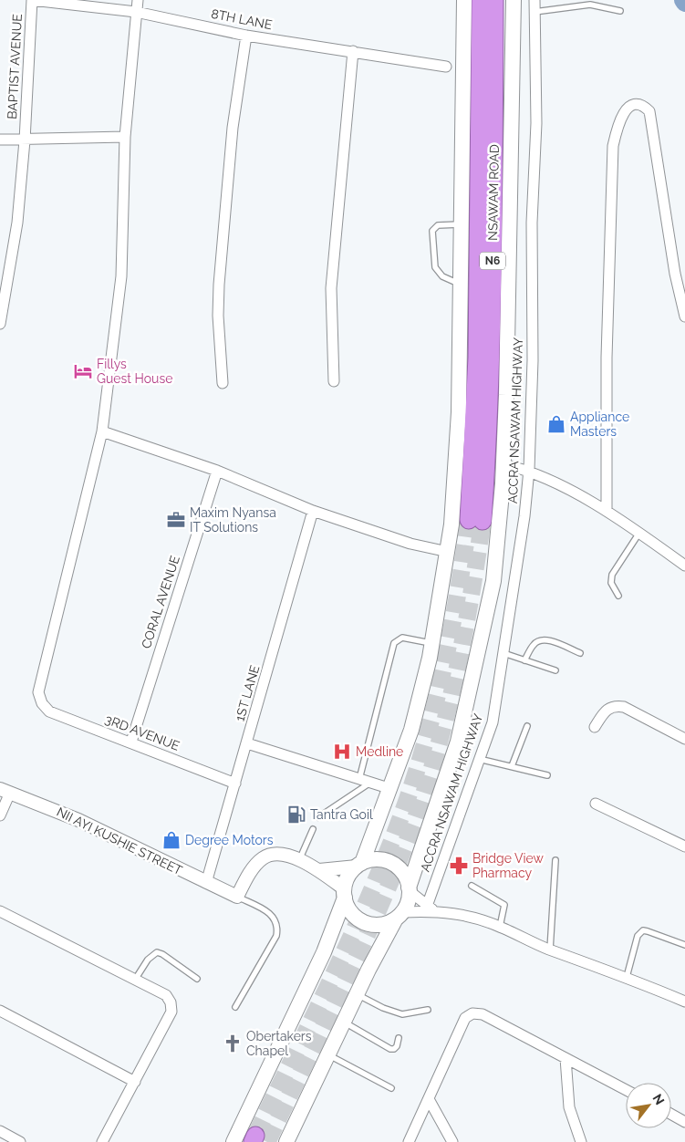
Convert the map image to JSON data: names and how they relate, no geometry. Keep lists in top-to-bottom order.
{
  "streets": {
    "highway": ["NSAWAM ROAD", "N6"],
    "street": [
      "8TH LANE",
      "BAPTIST AVENUE",
      "ACCRA NSAWAM HIGHWAY",
      "CORAL AVENUE",
      "1ST LANE",
      "3RD AVENUE",
      "NII AYI KUSHIE STREET"
    ]
  },
  "crossings": [
    ["8TH LANE", "BAPTIST AVENUE"],
    ["CORAL AVENUE", "3RD AVENUE"],
    ["1ST LANE", "3RD AVENUE"],
    ["1ST LANE", "NII AYI KUSHIE STREET"]
  ],
  "places": {
    "hotel": ["Fillys Guest House"],
    "shop": ["Appliance Masters", "Degree Motors"],
    "office": ["Maxim Nyansa IT Solutions"],
    "hospital": ["Medline"],
    "fuel station": ["Tantra Goil"],
    "pharmacy": ["Bridge View Pharmacy"],
    "church": ["Obertakers Chapel"]
  },
  "north": "top right"
}
